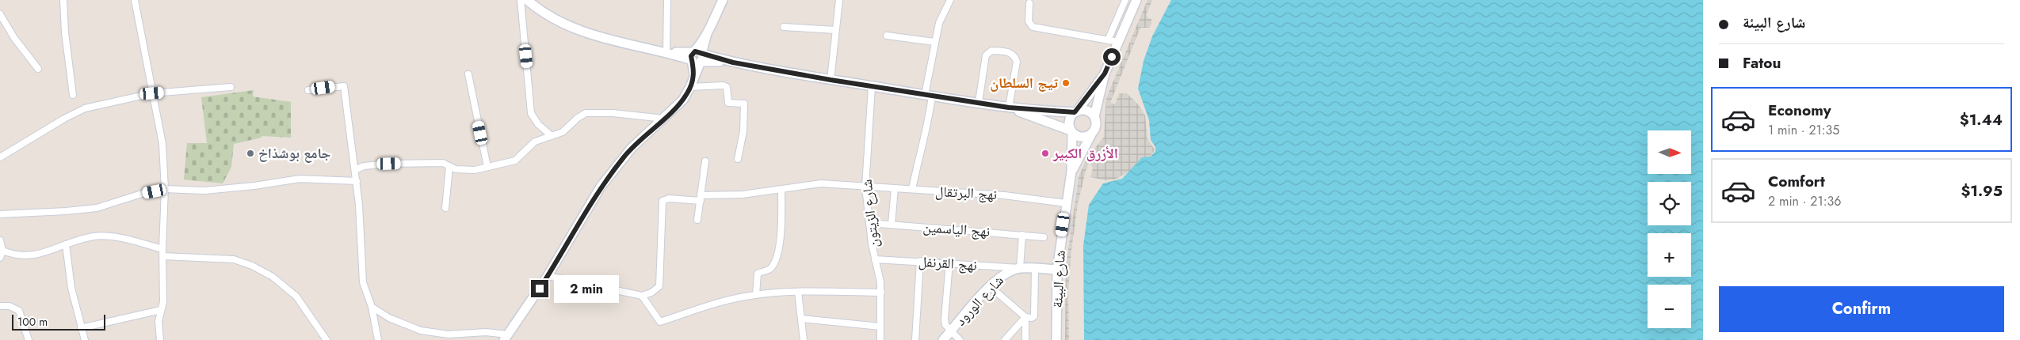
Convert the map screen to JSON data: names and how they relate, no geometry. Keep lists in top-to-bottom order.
{
  "streets": {
    "main road": ["شارع البيئة", "شارع الورود"],
    "street": [
      "نهج البرتقال",
      "شارع الزيتون",
      "نهج الياسمين",
      "نهج القرنفل"
    ]
  },
  "crossings": [
    ["نهج البرتقال", "شارع الزيتون"],
    ["نهج البرتقال", "شارع البيئة"],
    ["شارع الزيتون", "نهج الياسمين"],
    ["شارع الزيتون", "نهج القرنفل"],
    ["نهج القرنفل", "شارع الورود"]
  ],
  "places": ["تيج السلطان", "جامع بوشذاخ", "الأزرق الكبير"],
  "scale_bar": "100 m",
  "north": "right",
  "page": {
    "banner": ["شارع البيئة", "Fatou"],
    "list": [
      {
        "name": "Economy",
        "note": "1 min · 21:35",
        "value": "$1.44"
      },
      {
        "name": "Comfort",
        "note": "2 min · 21:36",
        "value": "$1.95"
      }
    ],
    "map_buttons": ["+", "−"],
    "bubble": "2 min",
    "buttons": "Confirm",
    "scale": "100 m"
  }
}
